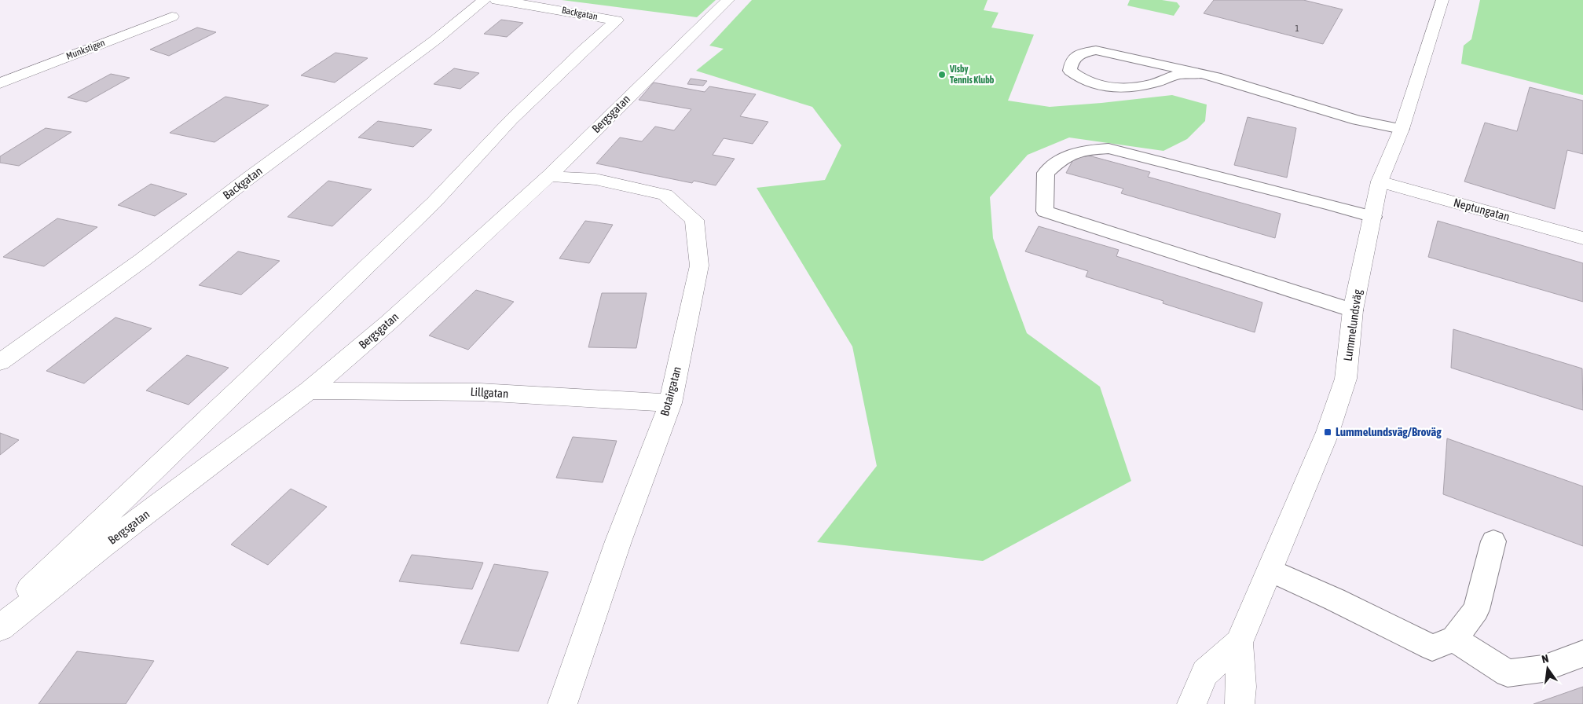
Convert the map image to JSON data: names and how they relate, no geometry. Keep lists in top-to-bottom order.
{
  "streets": {
    "street": [
      "Backgatan",
      "Munkstigen",
      "Bergsgatan",
      "Neptungatan",
      "Lummelundsväg",
      "Botairgatan",
      "Lillgatan"
    ]
  },
  "crossings": [
    ["Backgatan", "Bergsgatan"],
    ["Bergsgatan", "Botairgatan"],
    ["Bergsgatan", "Lillgatan"],
    ["Neptungatan", "Lummelundsväg"],
    ["Botairgatan", "Lillgatan"]
  ],
  "places": {
    "other": ["Visby Tennis Klubb"],
    "transit": ["Lummelundsväg/Broväg"]
  },
  "house_numbers": ["1"],
  "north": "top"
}
